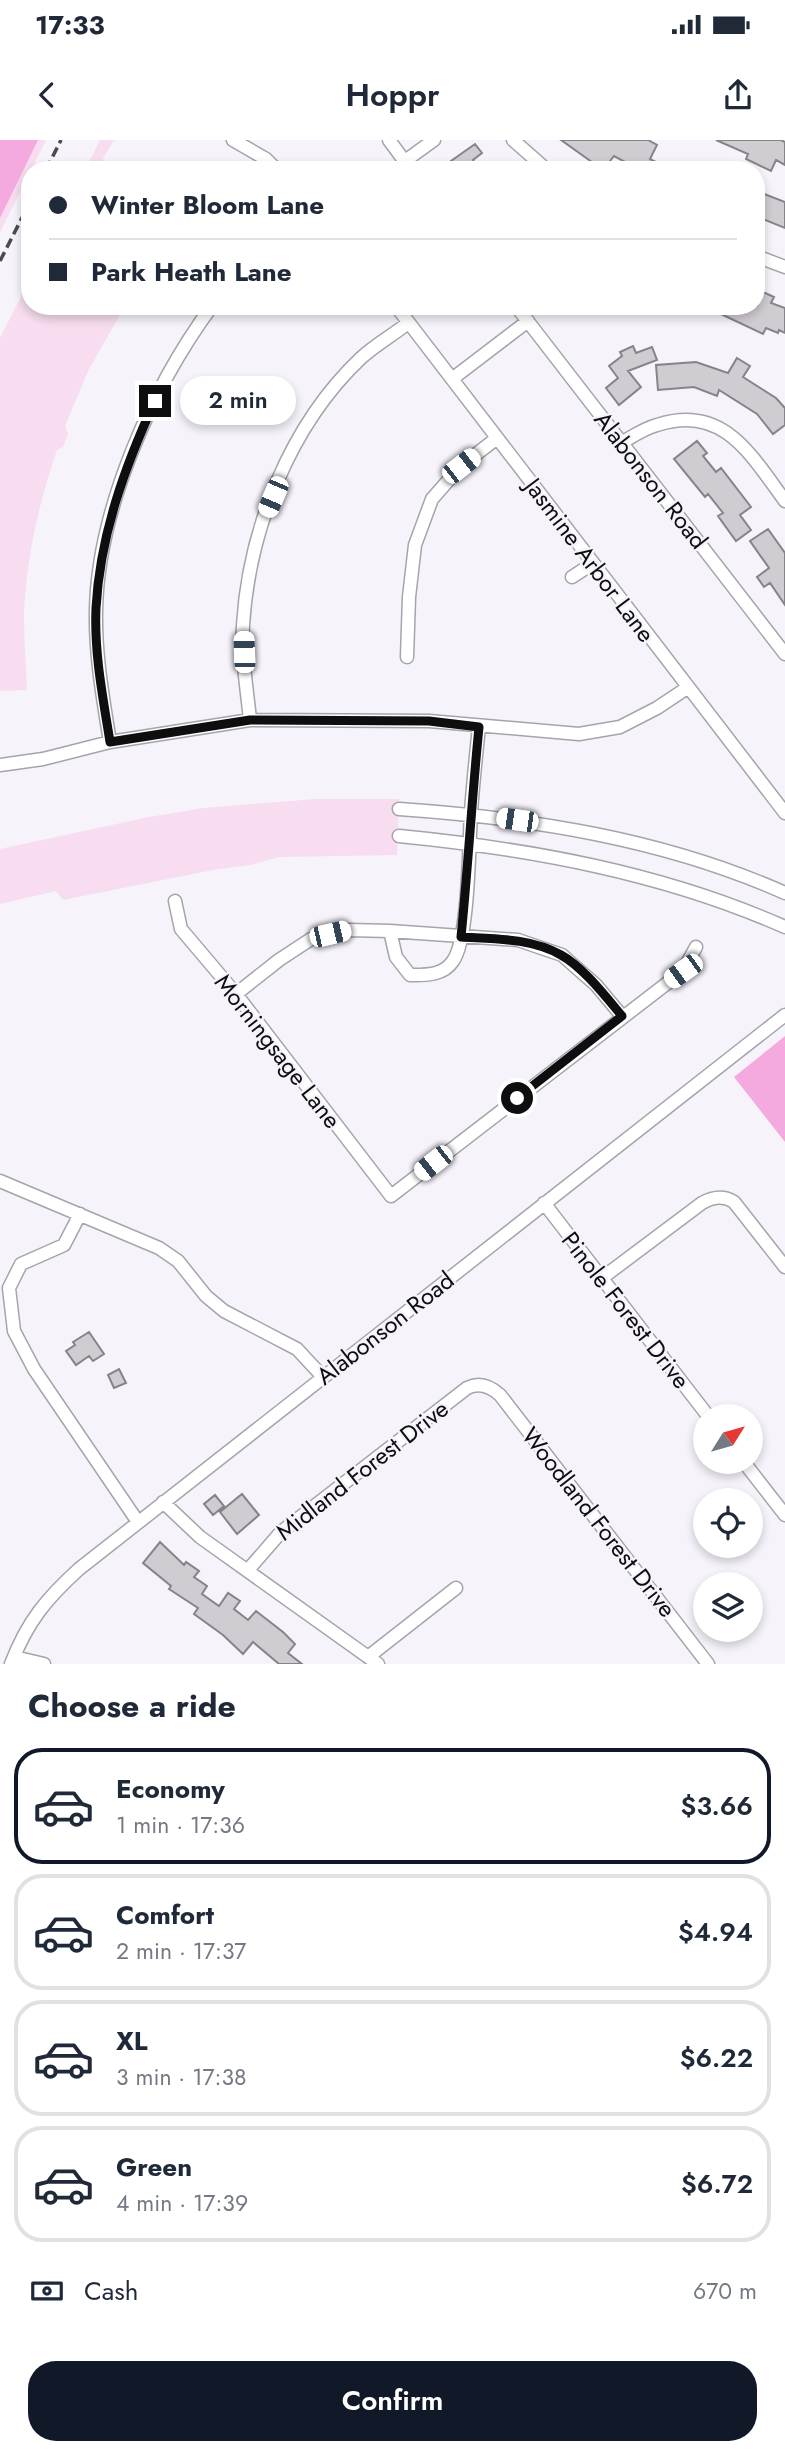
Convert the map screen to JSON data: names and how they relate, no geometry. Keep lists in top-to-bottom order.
{
  "streets": {
    "street": [
      "Alabonson Road",
      "Jasmine Arbor Lane",
      "Morningsage Lane",
      "Pinole Forest Drive",
      "Midland Forest Drive",
      "Woodland Forest Drive"
    ]
  },
  "crossings": [
    ["Alabonson Road", "Pinole Forest Drive"],
    ["Midland Forest Drive", "Woodland Forest Drive"]
  ],
  "north": "top right",
  "page": {
    "status": "17:33",
    "header": "Hoppr",
    "banner": ["Winter Bloom Lane", "Park Heath Lane"],
    "bubble": "2 min",
    "heading": "Choose a ride",
    "list": [
      {
        "name": "Economy",
        "note": "1 min · 17:36",
        "value": "$3.66"
      },
      {
        "name": "Comfort",
        "note": "2 min · 17:37",
        "value": "$4.94"
      },
      {
        "name": "XL",
        "note": "3 min · 17:38",
        "value": "$6.22"
      },
      {
        "name": "Green",
        "note": "4 min · 17:39",
        "value": "$6.72"
      }
    ],
    "pay": ["Cash", "670 m"],
    "buttons": "Confirm"
  }
}
